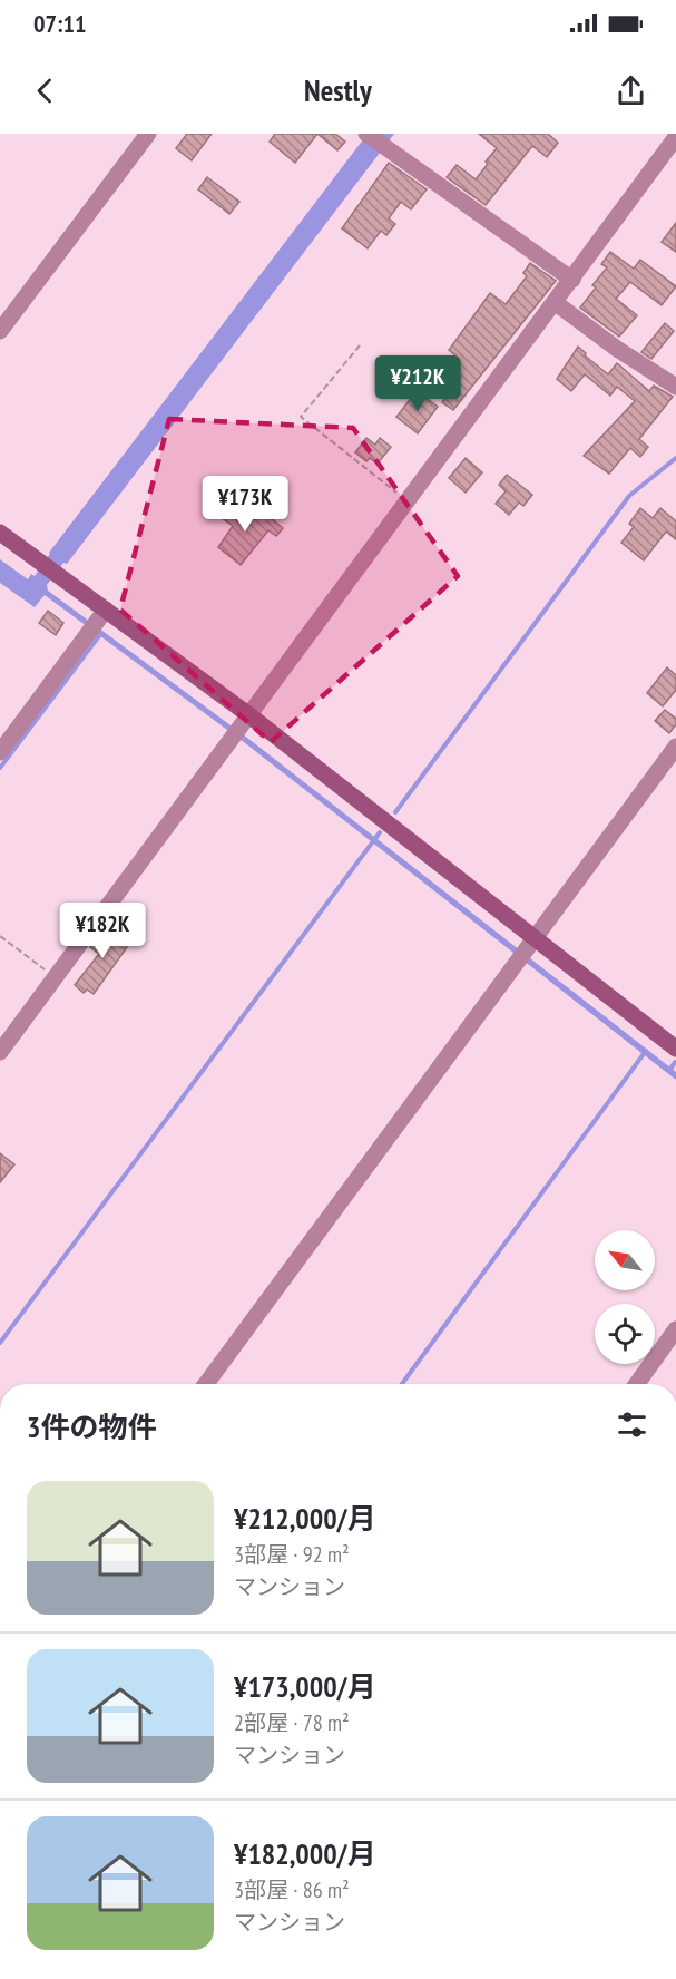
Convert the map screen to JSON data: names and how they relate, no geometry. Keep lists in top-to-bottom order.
{
  "north": "top left",
  "page": {
    "status": "07:11",
    "header": "Nestly",
    "price": ["¥212K", "¥173K", "¥182K"],
    "heading": "3件の物件",
    "list": [
      {
        "name": "¥212,000/月",
        "note": "3部屋 · 92 m² · マンション"
      },
      {
        "name": "¥173,000/月",
        "note": "2部屋 · 78 m² · マンション"
      },
      {
        "name": "¥182,000/月",
        "note": "3部屋 · 86 m² · マンション"
      }
    ]
  }
}
